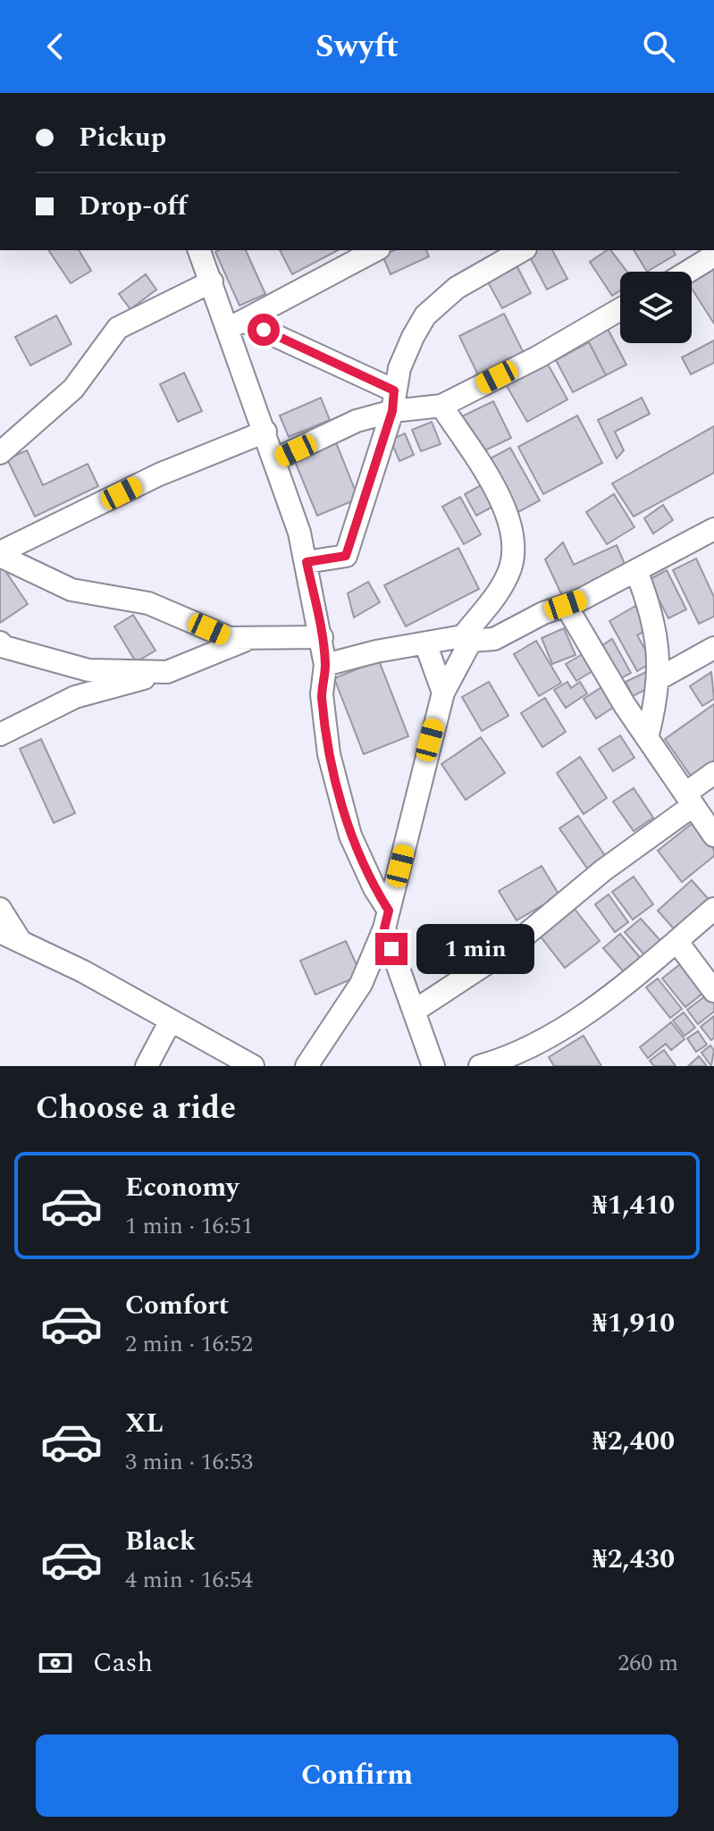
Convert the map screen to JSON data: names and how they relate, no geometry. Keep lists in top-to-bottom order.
{
  "page": {
    "header": "Swyft",
    "banner": ["Pickup", "Drop-off"],
    "bubble": "1 min",
    "heading": "Choose a ride",
    "list": [
      {
        "name": "Economy",
        "note": "1 min · 16:51",
        "value": "₦1,410"
      },
      {
        "name": "Comfort",
        "note": "2 min · 16:52",
        "value": "₦1,910"
      },
      {
        "name": "XL",
        "note": "3 min · 16:53",
        "value": "₦2,400"
      },
      {
        "name": "Black",
        "note": "4 min · 16:54",
        "value": "₦2,430"
      }
    ],
    "pay": ["Cash", "260 m"],
    "buttons": "Confirm"
  }
}
